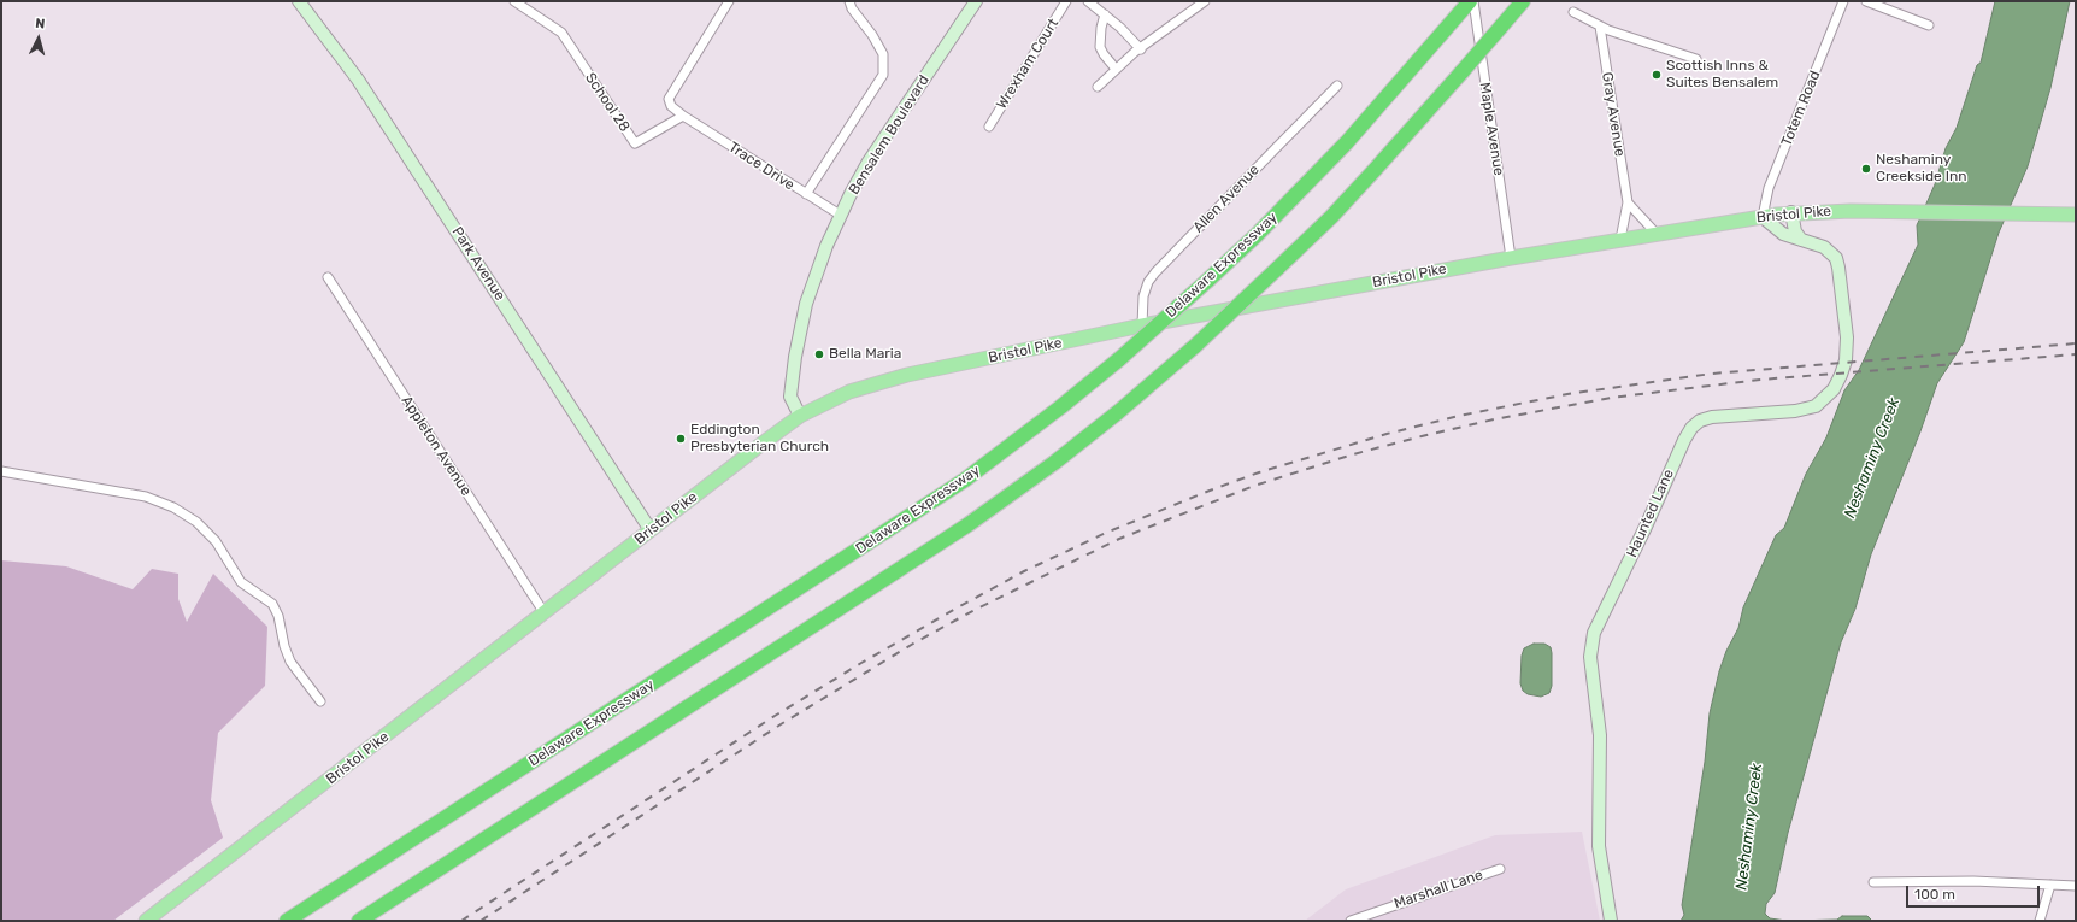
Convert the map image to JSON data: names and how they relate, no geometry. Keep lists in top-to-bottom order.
{
  "streets": {
    "highway": ["Delaware Expressway"],
    "main road": ["Bristol Pike"],
    "street": [
      "Wrexham Court",
      "School 28",
      "Totem Road",
      "Gray Avenue",
      "Maple Avenue",
      "Bensalem Boulevard",
      "Trace Drive",
      "Allen Avenue",
      "Park Avenue",
      "Appleton Avenue",
      "Haunted Lane",
      "Marshall Lane"
    ]
  },
  "crossings": [
    ["School 28", "Trace Drive"],
    ["Totem Road", "Bristol Pike"],
    ["Totem Road", "Haunted Lane"],
    ["Gray Avenue", "Bristol Pike"],
    ["Maple Avenue", "Bristol Pike"],
    ["Bensalem Boulevard", "Trace Drive"],
    ["Bensalem Boulevard", "Bristol Pike"],
    ["Allen Avenue", "Bristol Pike"],
    ["Bristol Pike", "Park Avenue"],
    ["Bristol Pike", "Appleton Avenue"],
    ["Bristol Pike", "Haunted Lane"]
  ],
  "water": ["Neshaminy Creek"],
  "places": [
    "Scottish Inns & Suites Bensalem",
    "Neshaminy Creekside Inn",
    "Bella Maria",
    "Eddington Presbyterian Church"
  ],
  "scale_bar": "100 m",
  "north": "top"
}
